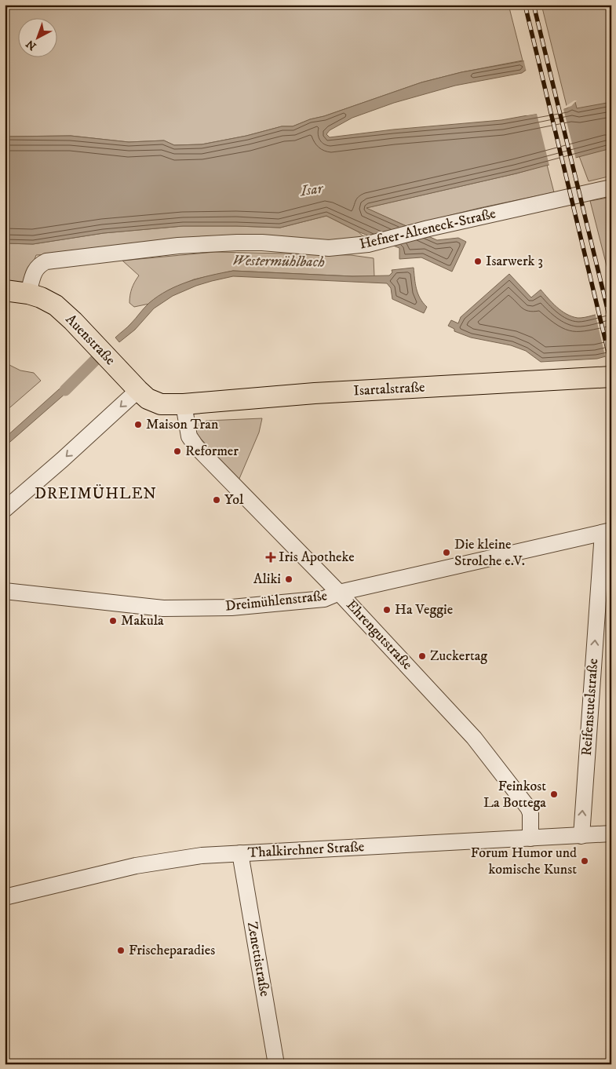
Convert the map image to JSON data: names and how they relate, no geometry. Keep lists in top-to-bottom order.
{
  "streets": {
    "main road": ["Auenstraße", "Isartalstraße"],
    "street": [
      "Hefner-Alteneck-Straße",
      "Dreimühlenstraße",
      "Ehrengutstraße",
      "Reifenstuelstraße",
      "Thalkirchner Straße",
      "Zenettistraße"
    ]
  },
  "crossings": [
    ["Hefner-Alteneck-Straße", "Auenstraße"],
    ["Auenstraße", "Isartalstraße"],
    ["Auenstraße", "Ehrengutstraße"],
    ["Isartalstraße", "Ehrengutstraße"],
    ["Dreimühlenstraße", "Ehrengutstraße"],
    ["Dreimühlenstraße", "Reifenstuelstraße"],
    ["Ehrengutstraße", "Thalkirchner Straße"],
    ["Reifenstuelstraße", "Thalkirchner Straße"],
    ["Thalkirchner Straße", "Zenettistraße"]
  ],
  "one_way": ["Reifenstuelstraße"],
  "districts": ["DREIMÜHLEN"],
  "water": ["Isar", "Westermühlbach"],
  "places": {
    "other": [
      "Isarwerk 3",
      "Maison Tran",
      "Reformer",
      "Yol",
      "Die kleine Strolche e.V.",
      "Aliki",
      "Ha Veggie",
      "Makula",
      "Zuckertag",
      "Feinkost La Bottega",
      "Forum Humor und komische Kunst",
      "Frischeparadies"
    ],
    "health": ["Iris Apotheke"]
  },
  "north": "bottom left"
}
